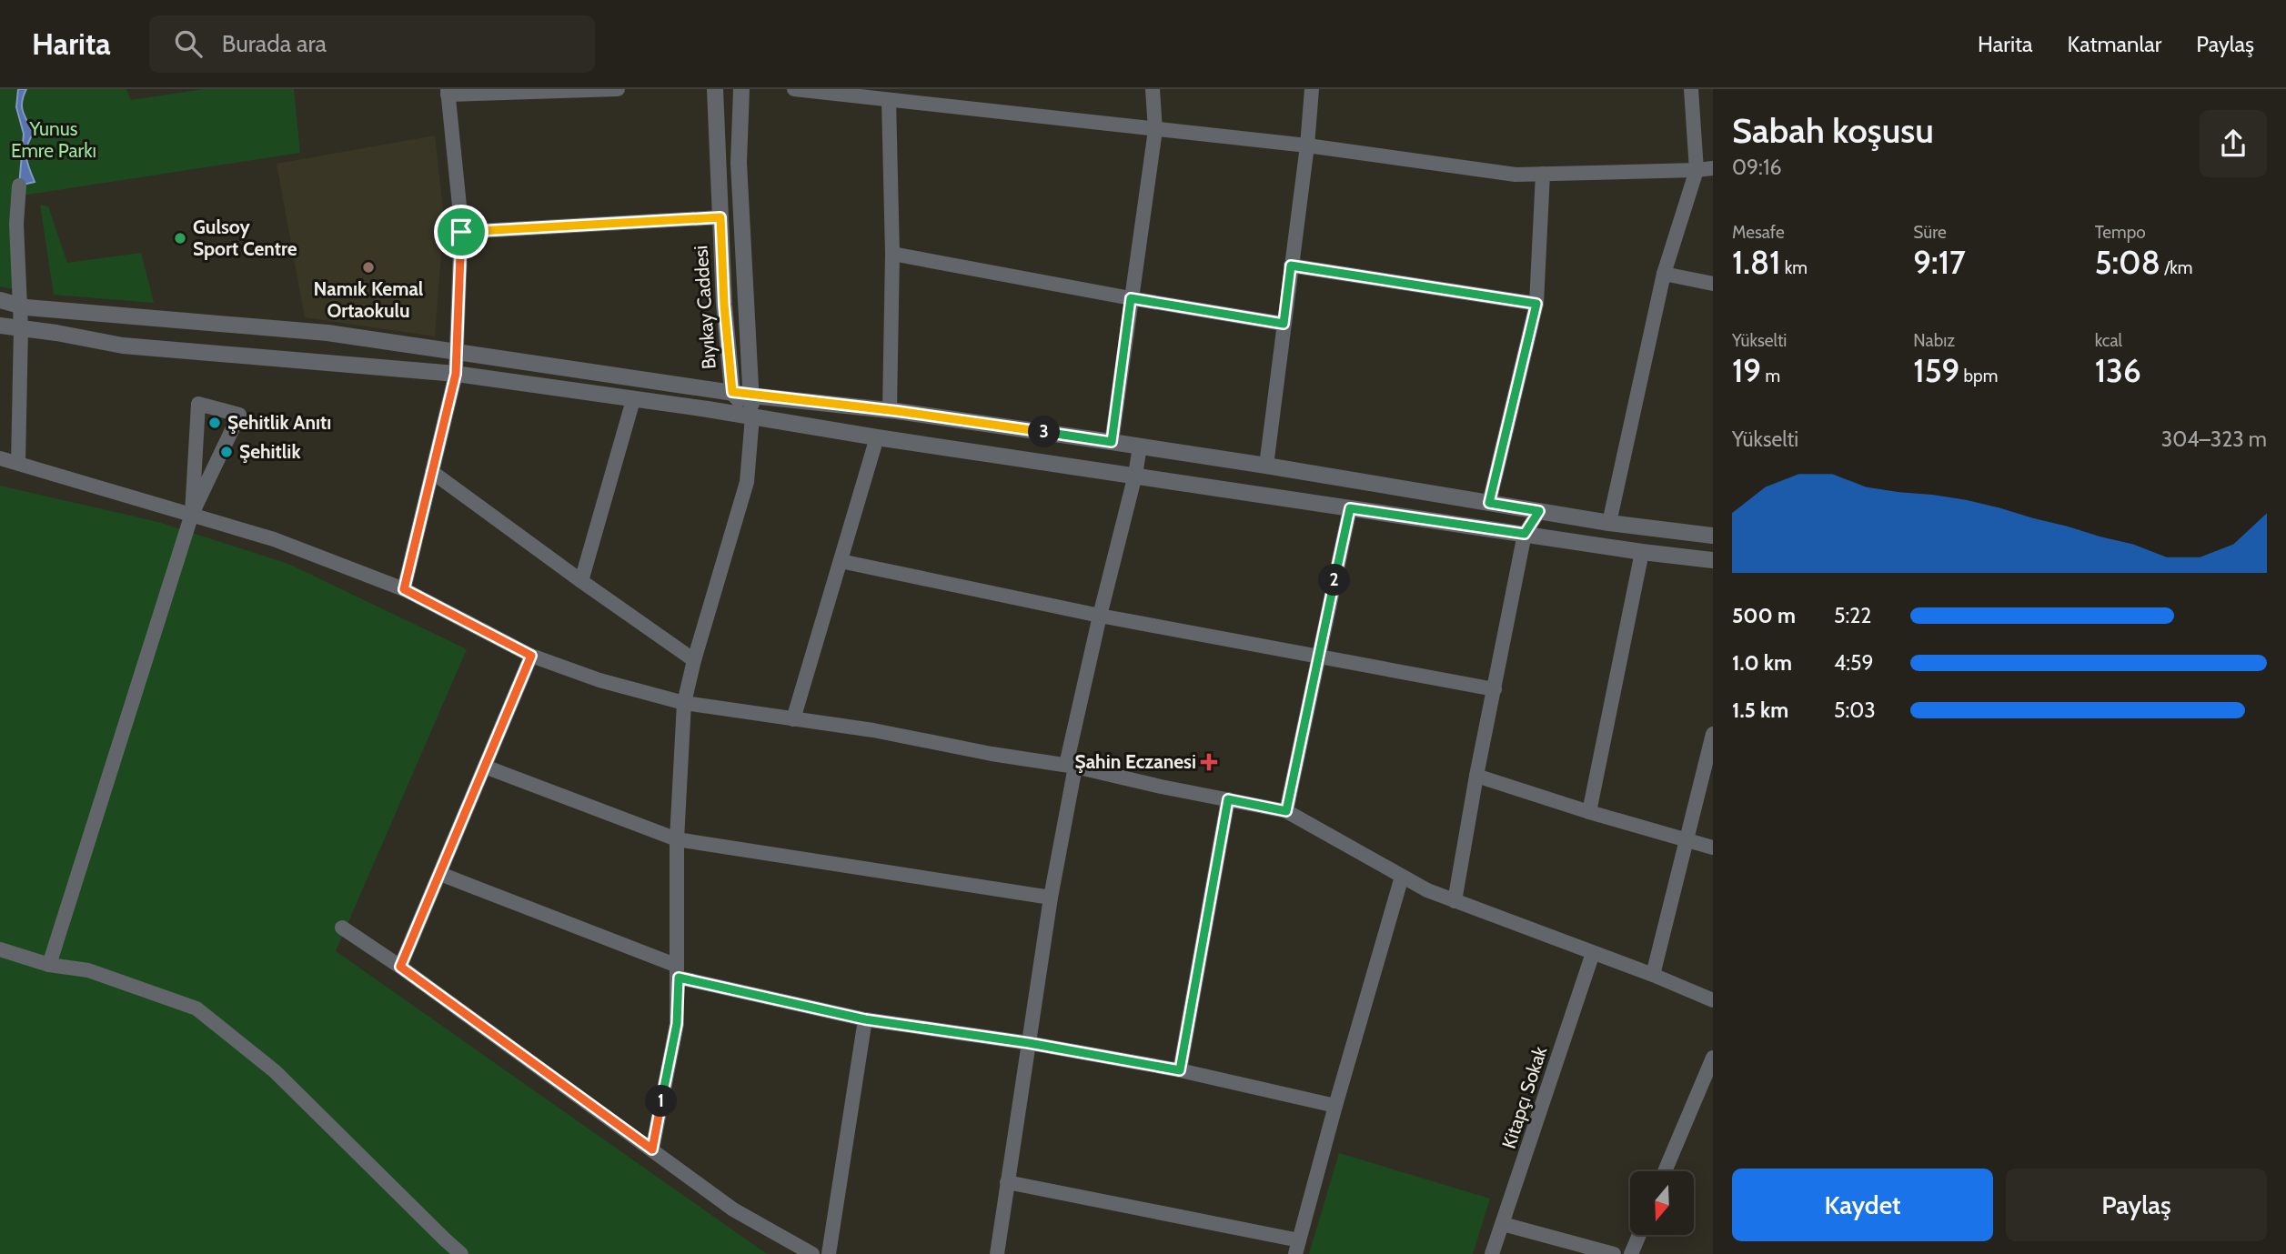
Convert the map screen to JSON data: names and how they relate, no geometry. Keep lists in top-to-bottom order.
{
  "streets": {
    "street": ["Bıyıkay Caddesi", "Kitapçı Sokak"]
  },
  "parks": ["Yunus Emre Parkı"],
  "places": {
    "other": [
      "Gulsoy Sport Centre",
      "Namık Kemal Ortaokulu",
      "Şehitlik Anıtı",
      "Şehitlik"
    ],
    "health": ["Şahin Eczanesi"]
  },
  "north": "bottom",
  "page": {
    "header": "Harita",
    "search": "Burada ara",
    "nav": ["Harita", "Katmanlar", "Paylaş"],
    "heading": ["Sabah koşusu", "09:16"],
    "stats": [
      ["Mesafe", "1.81 km"],
      ["Süre", "9:17"],
      ["Tempo", "5:08 /km"],
      ["Yükselti", "19 m"],
      ["Nabız", "159 bpm"],
      ["kcal", "136"]
    ],
    "chart": ["Yükselti", "304–323 m"],
    "pins": ["3", "2", "1"],
    "list": [
      {
        "name": "500 m",
        "note": "5:22"
      },
      {
        "name": "1.0 km",
        "note": "4:59"
      },
      {
        "name": "1.5 km",
        "note": "5:03"
      }
    ],
    "buttons": ["Kaydet", "Paylaş"]
  }
}
